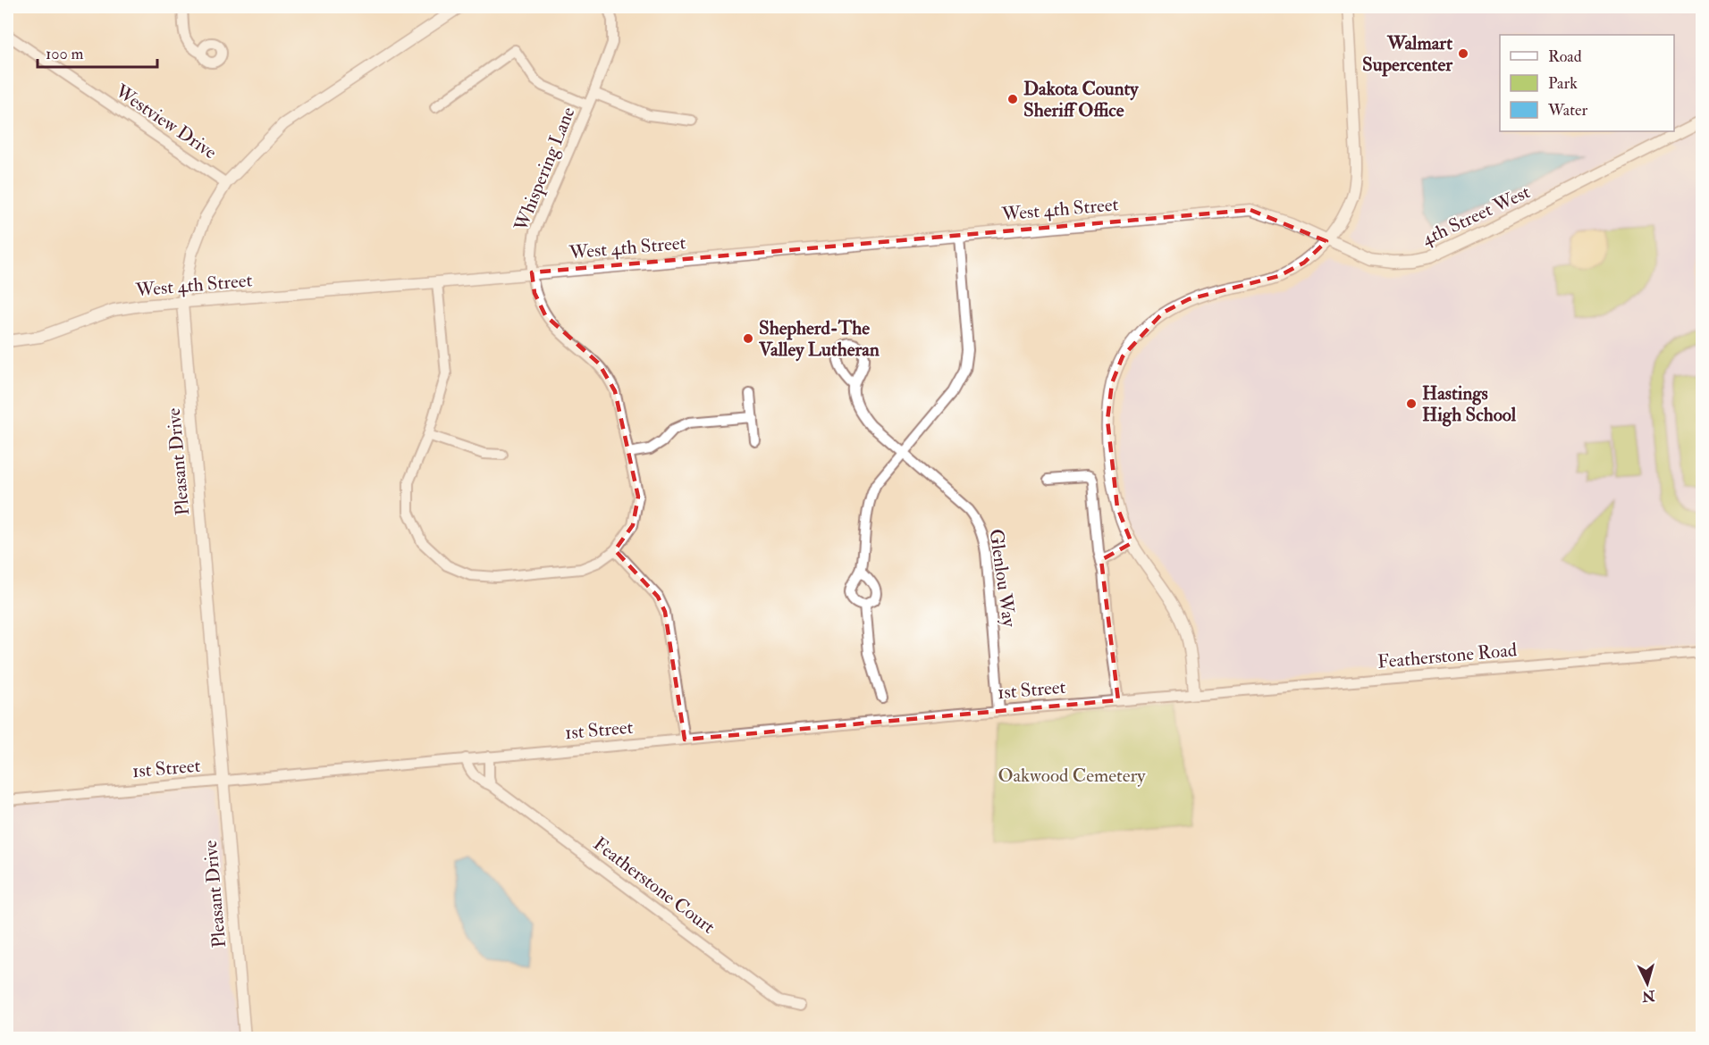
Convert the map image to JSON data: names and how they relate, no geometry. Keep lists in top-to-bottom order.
{
  "streets": {
    "street": [
      "Westview Drive",
      "Whispering Lane",
      "West 4th Street",
      "4th Street West",
      "Pleasant Drive",
      "Glenlou Way",
      "Featherstone Road",
      "1st Street",
      "Featherstone Court"
    ]
  },
  "crossings": [
    ["Westview Drive", "Pleasant Drive"],
    ["Whispering Lane", "West 4th Street"],
    ["West 4th Street", "4th Street West"],
    ["West 4th Street", "Pleasant Drive"],
    ["Pleasant Drive", "1st Street"],
    ["Glenlou Way", "1st Street"],
    ["Featherstone Road", "1st Street"],
    ["1st Street", "Featherstone Court"]
  ],
  "parks": ["Oakwood Cemetery"],
  "places": [
    "Walmart Supercenter",
    "Dakota County Sheriff Office",
    "Shepherd-The Valley Lutheran",
    "Hastings High School"
  ],
  "legend": ["Road", "Park", "Water"],
  "scale_bar": "100 m",
  "north": "bottom"
}
